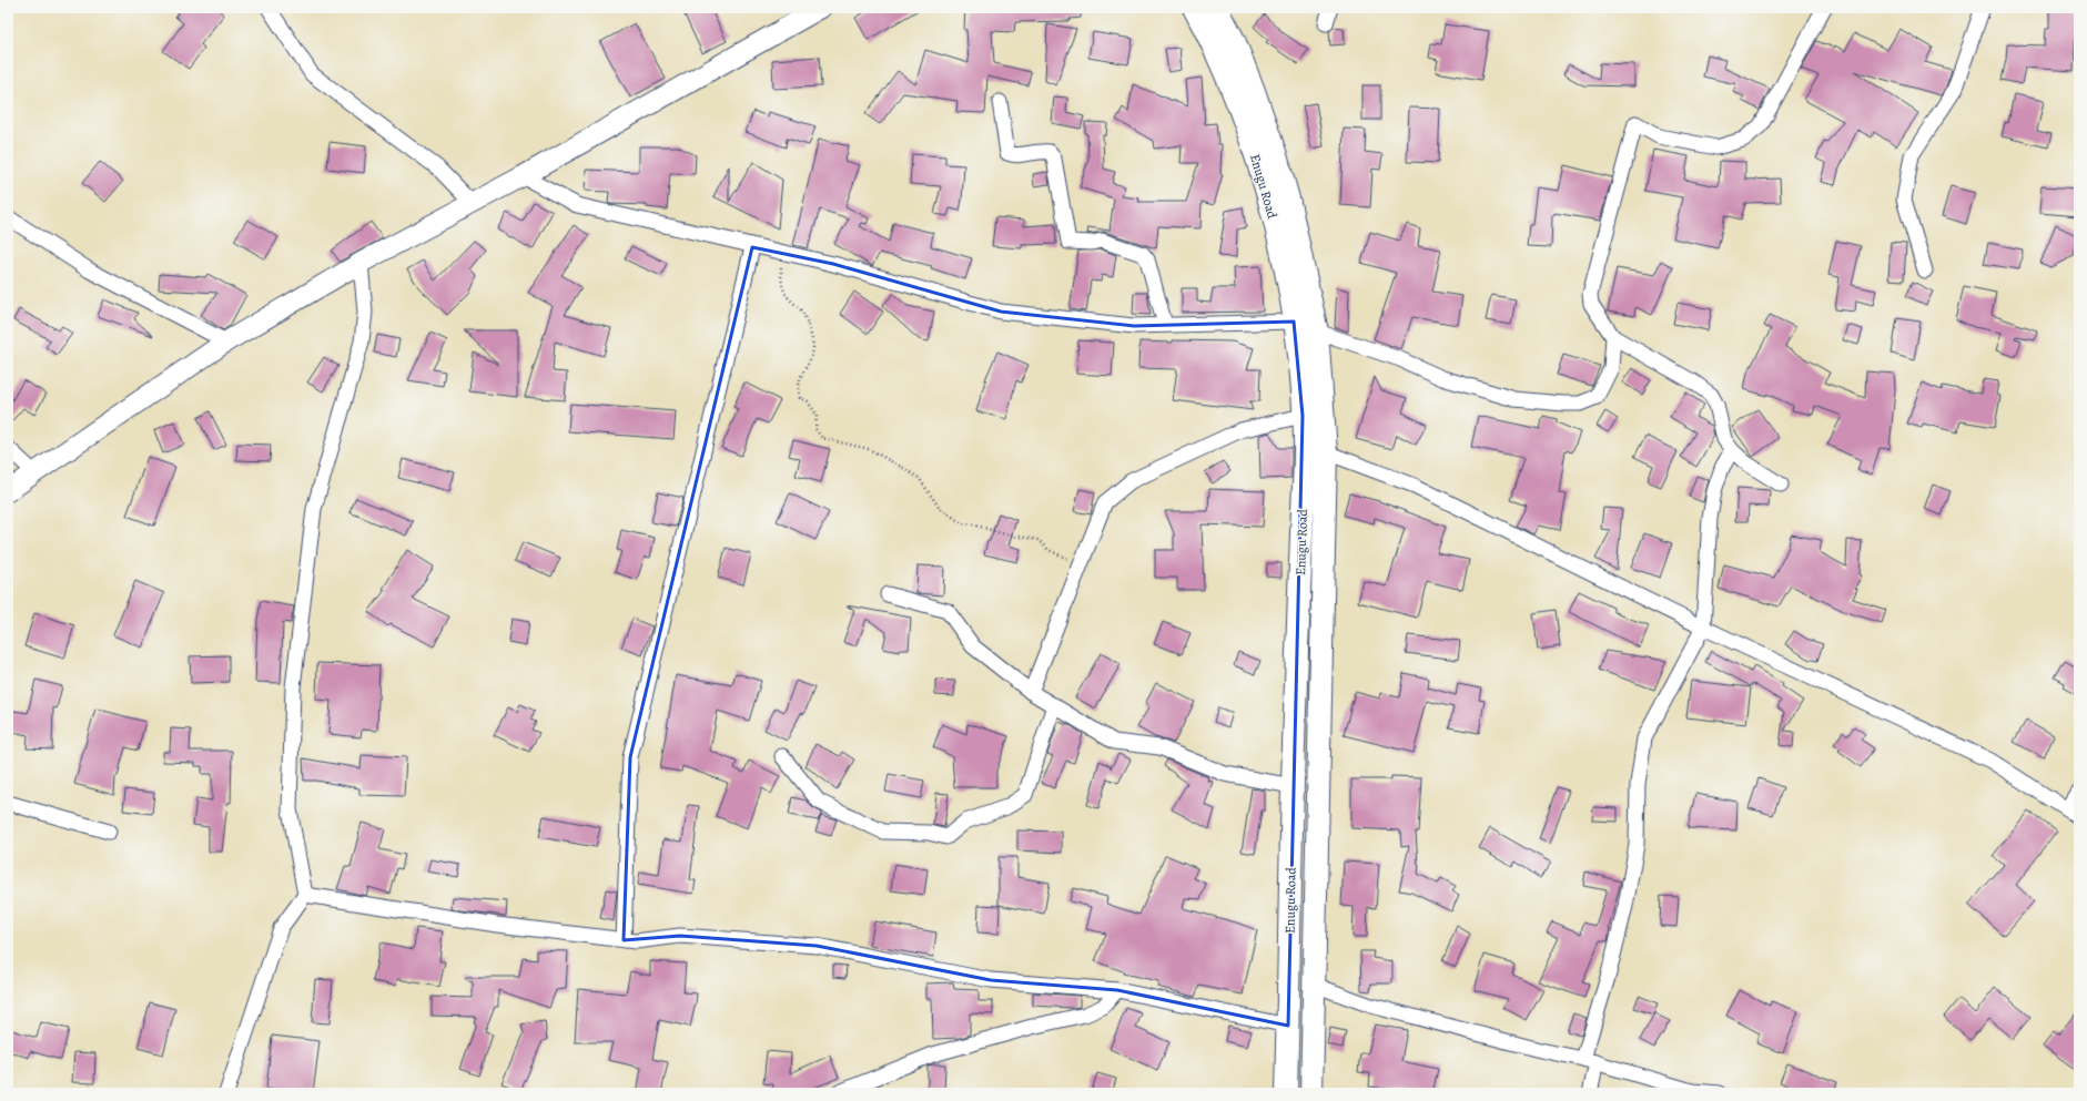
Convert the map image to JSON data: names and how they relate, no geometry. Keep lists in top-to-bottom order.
{
  "streets": {
    "main road": ["Enugu Road"]
  }
}
